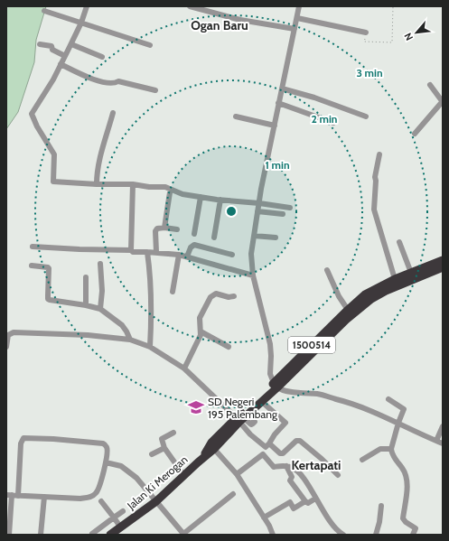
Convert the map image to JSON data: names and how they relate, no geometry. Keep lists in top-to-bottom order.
{
  "streets": {
    "highway": ["1500514", "Jalan Ki Merogan"]
  },
  "districts": ["Ogan Baru", "Kertapati"],
  "places": {
    "school or university": ["SD Negeri 195 Palembang"]
  },
  "north": "bottom left",
  "rings": ["3 min", "2 min", "1 min"]
}
